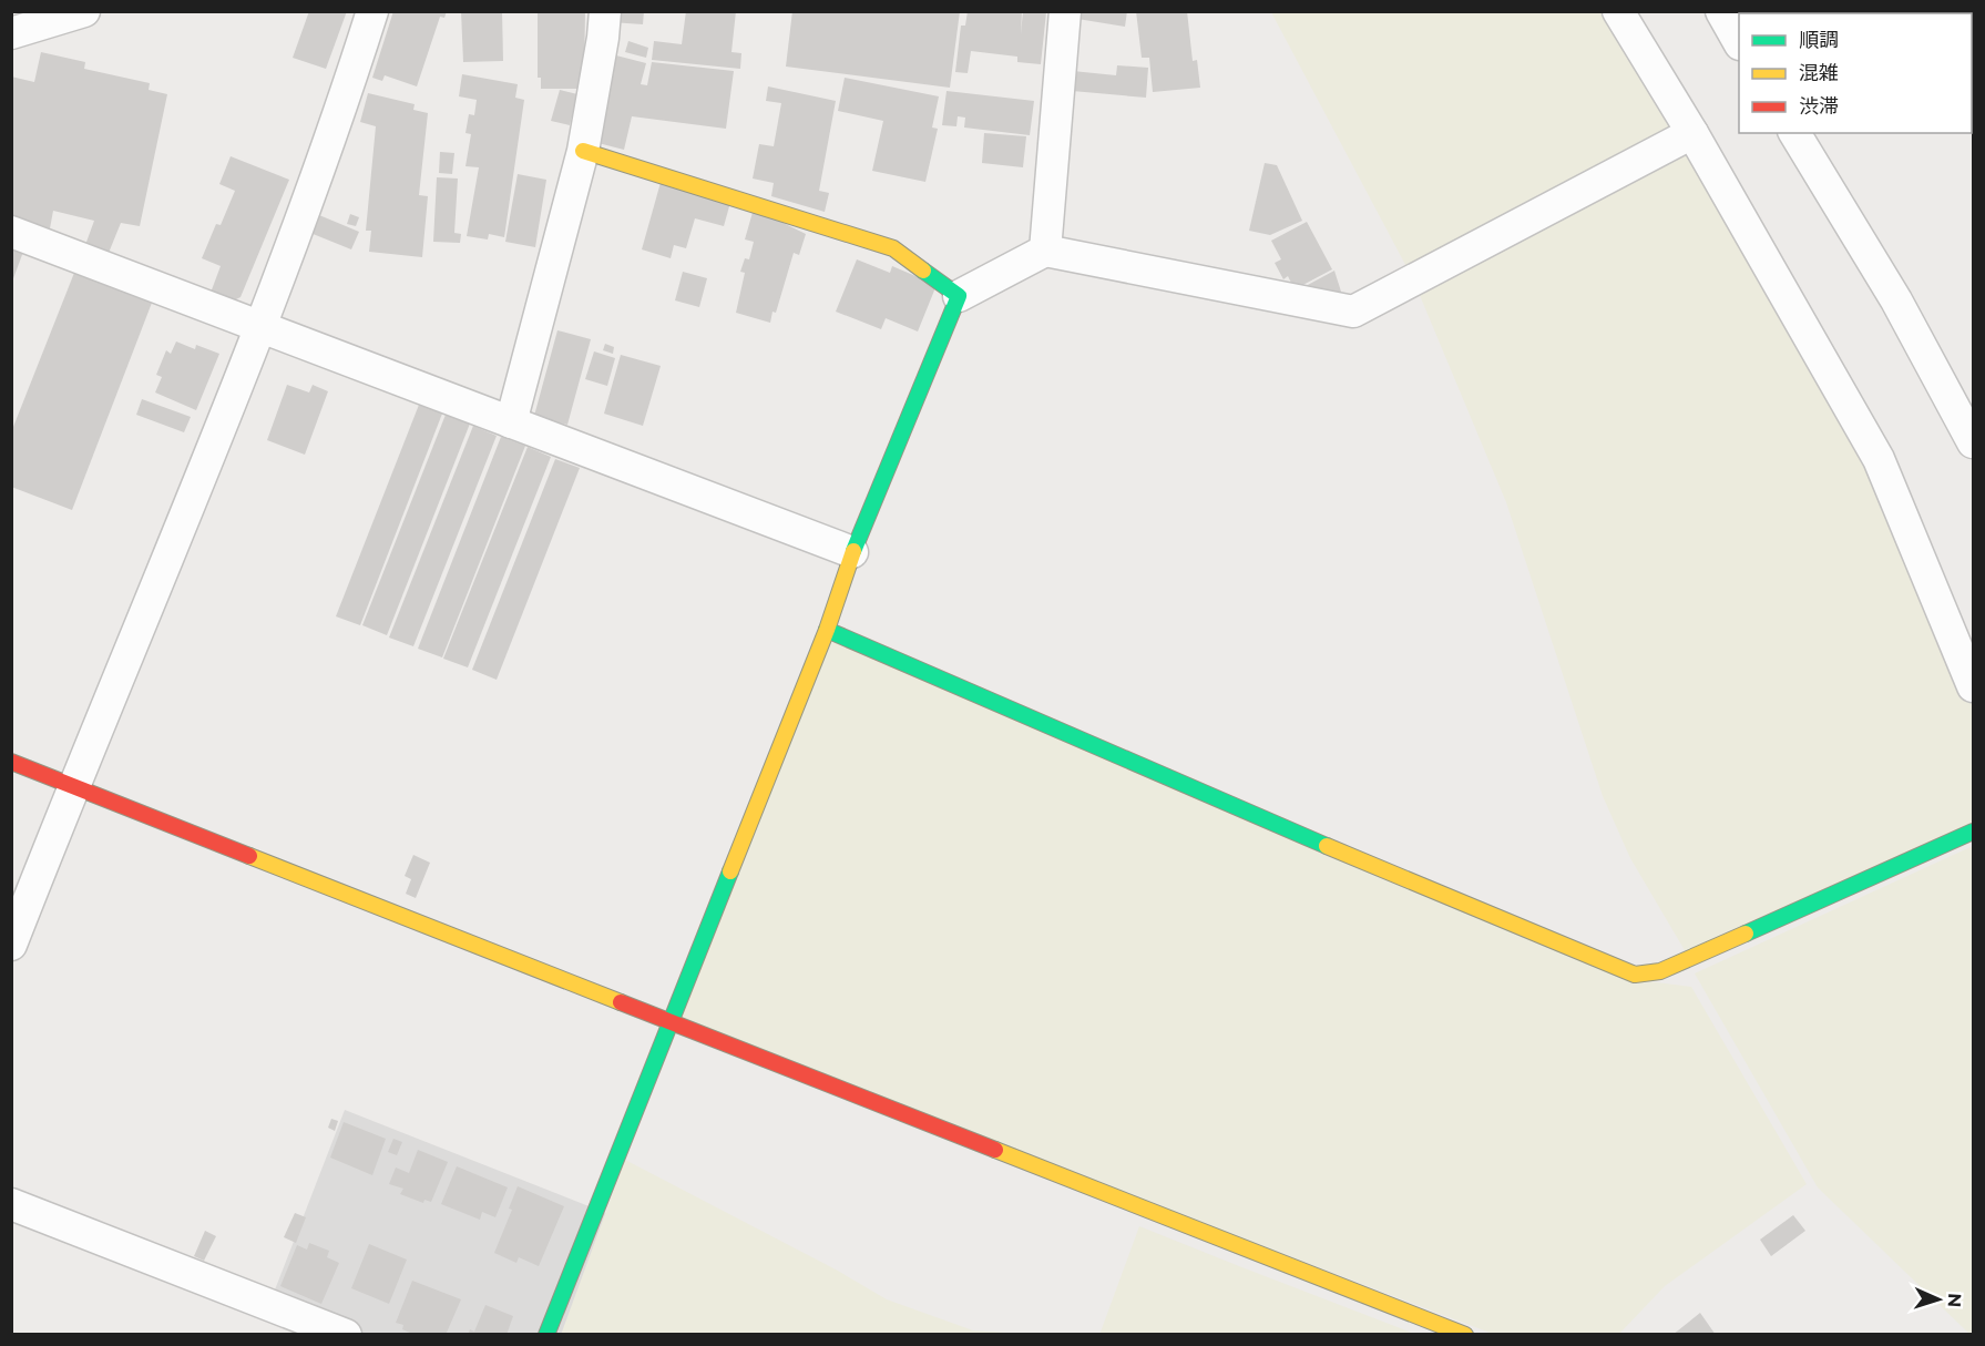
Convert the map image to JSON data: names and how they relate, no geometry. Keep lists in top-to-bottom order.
{
  "legend": ["順調", "混雑", "渋滞"],
  "north": "right"
}
